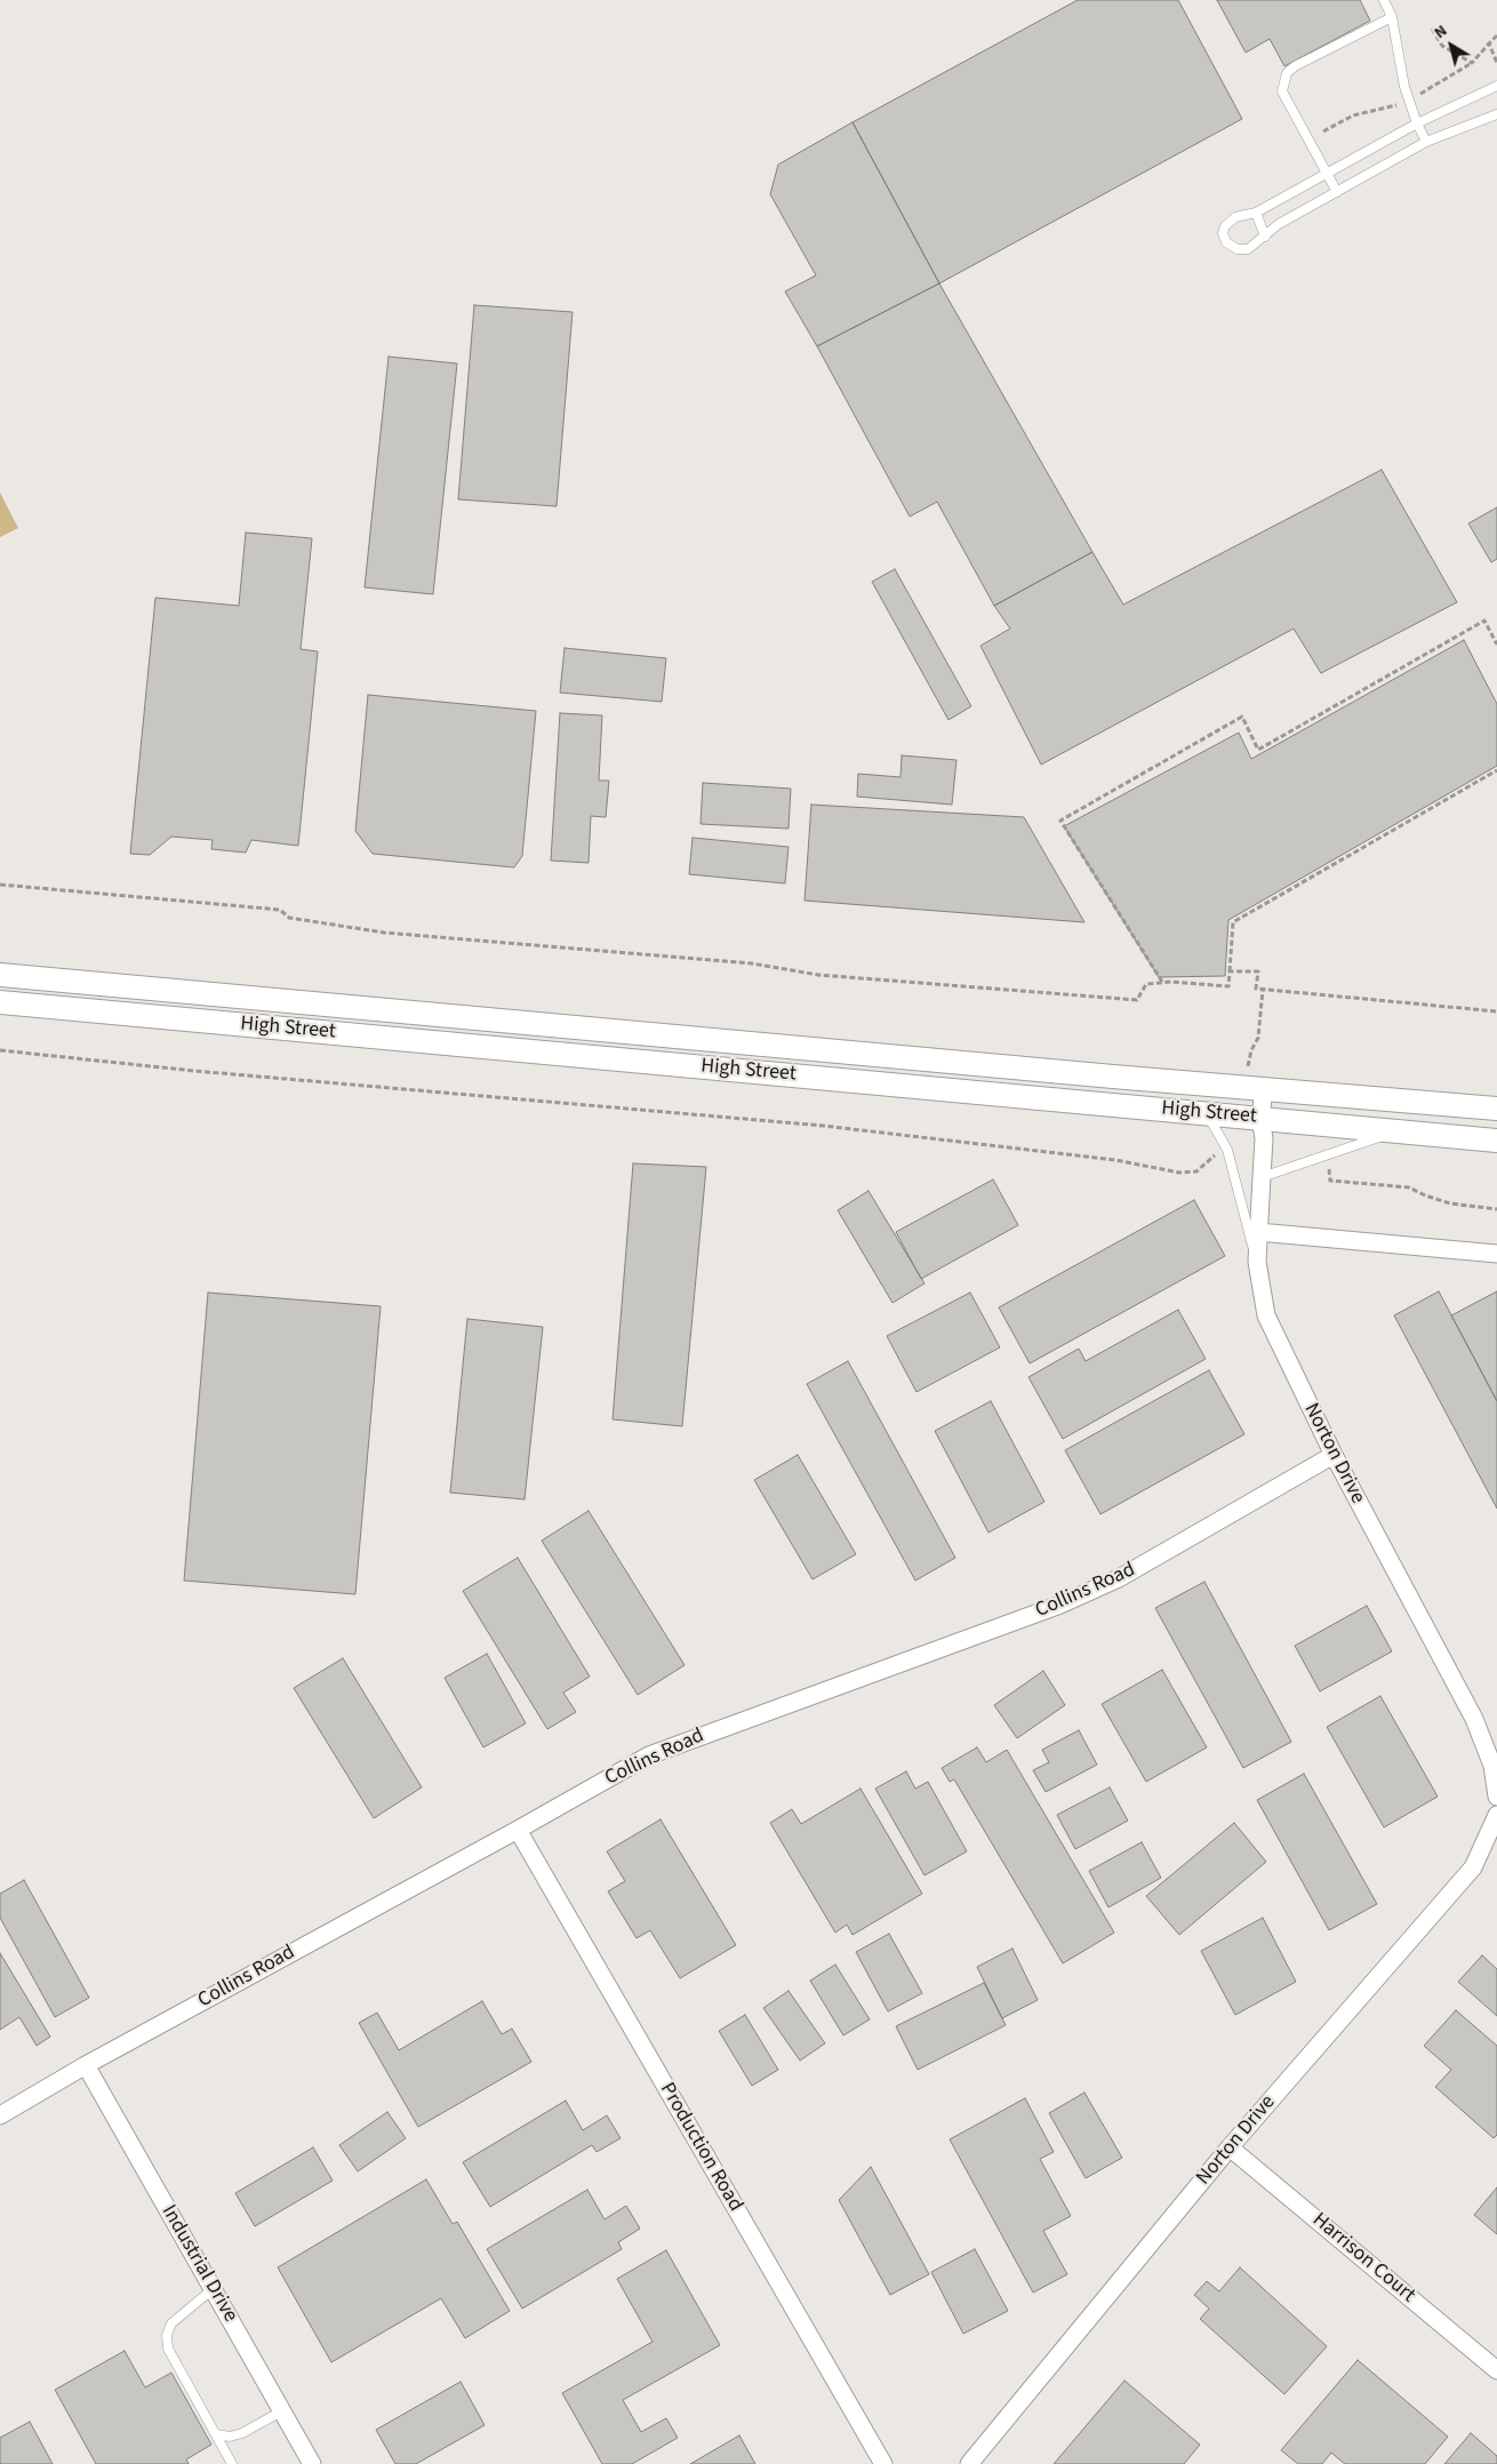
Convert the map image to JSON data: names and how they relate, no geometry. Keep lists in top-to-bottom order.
{
  "streets": {
    "main road": ["High Street"],
    "street": [
      "Norton Drive",
      "Collins Road",
      "Production Road",
      "Harrison Court",
      "Industrial Drive"
    ]
  },
  "crossings": [
    ["High Street", "Norton Drive"],
    ["Norton Drive", "Collins Road"],
    ["Norton Drive", "Harrison Court"],
    ["Collins Road", "Production Road"],
    ["Collins Road", "Industrial Drive"]
  ],
  "north": "top left"
}
